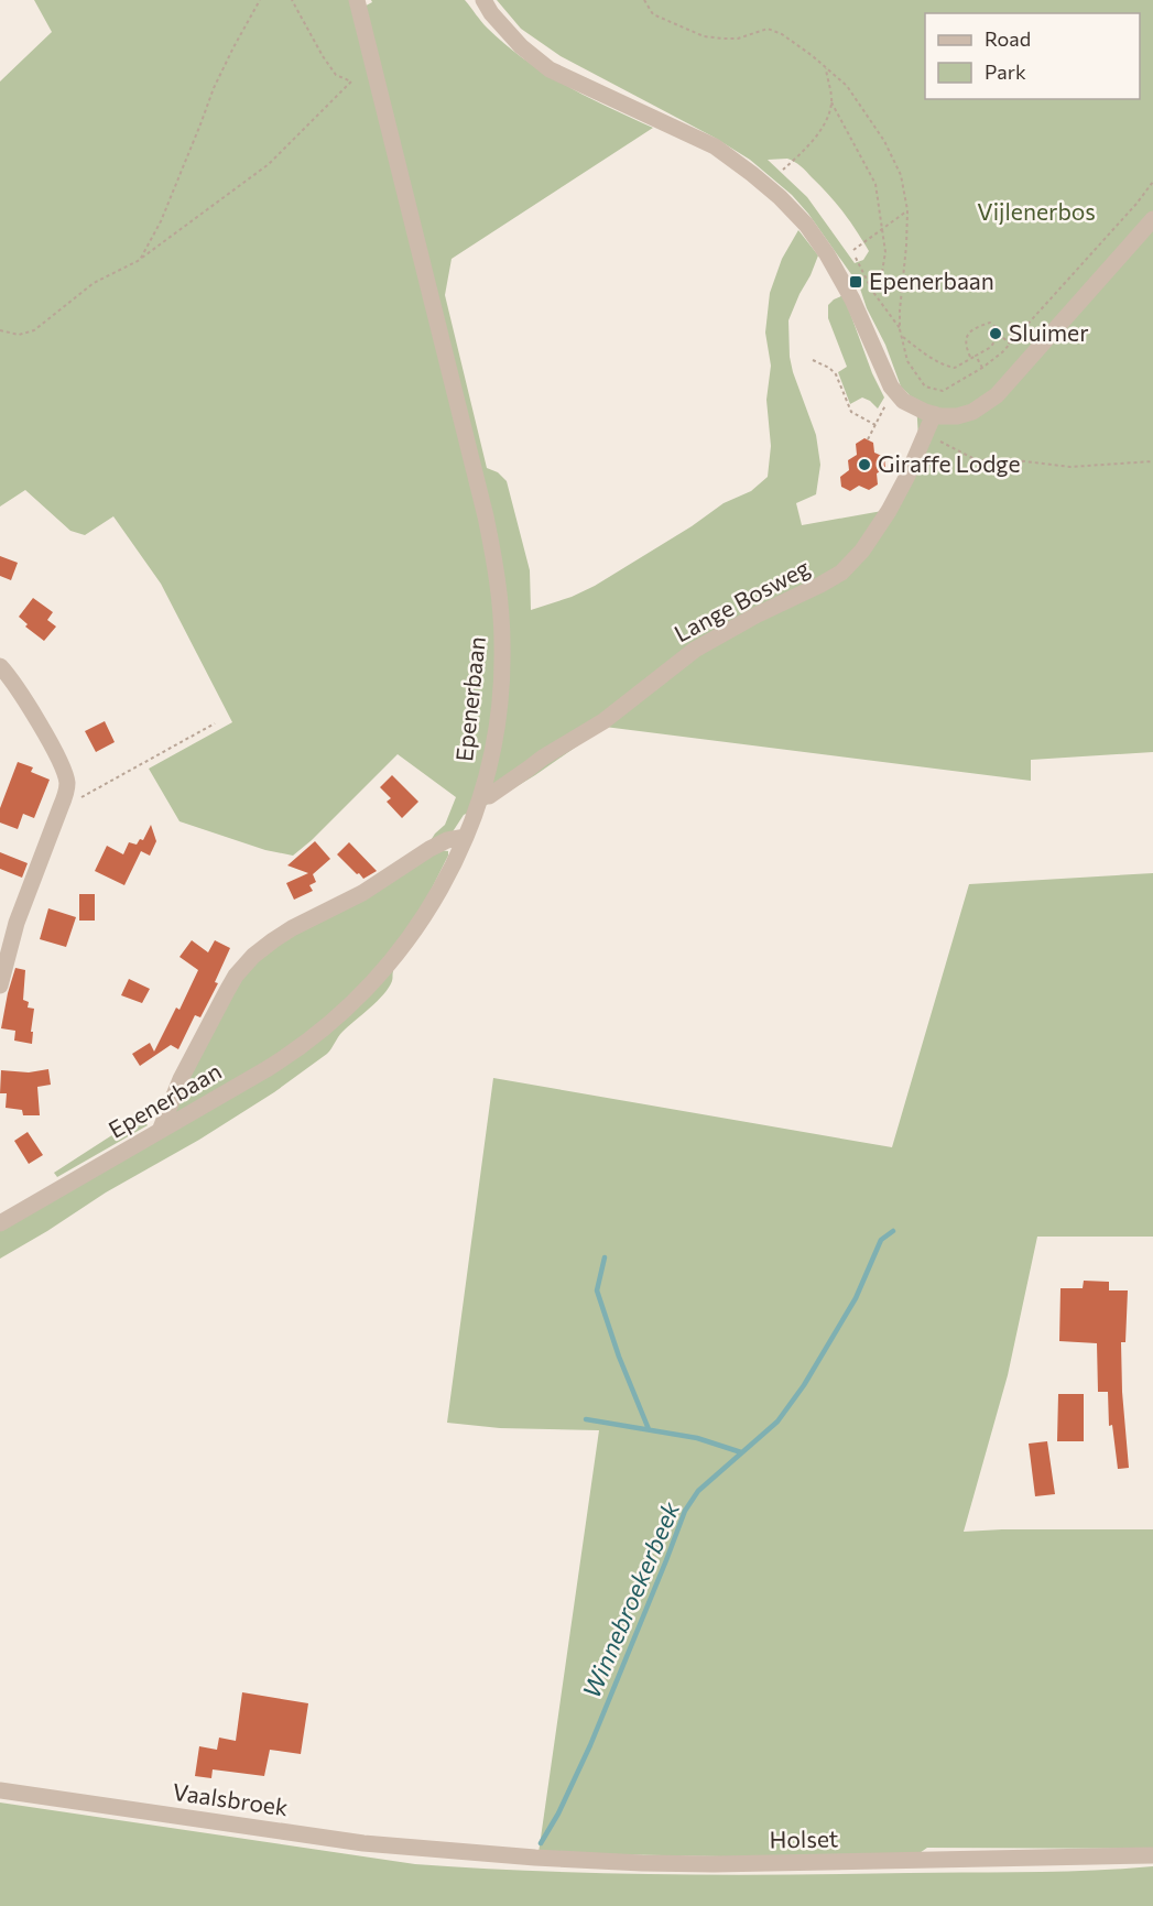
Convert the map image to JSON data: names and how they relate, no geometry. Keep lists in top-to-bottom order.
{
  "streets": {
    "street": [
      "Lange Bosweg",
      "Epenerbaan",
      "Vaalsbroek",
      "Holset"
    ]
  },
  "crossings": [
    ["Lange Bosweg", "Epenerbaan"],
    ["Vaalsbroek", "Holset"]
  ],
  "water": ["Winnebroekerbeek"],
  "parks": ["Vijlenerbos"],
  "places": {
    "transit": ["Epenerbaan"],
    "other": ["Sluimer", "Giraffe Lodge"]
  },
  "legend": ["Road", "Park"]
}
